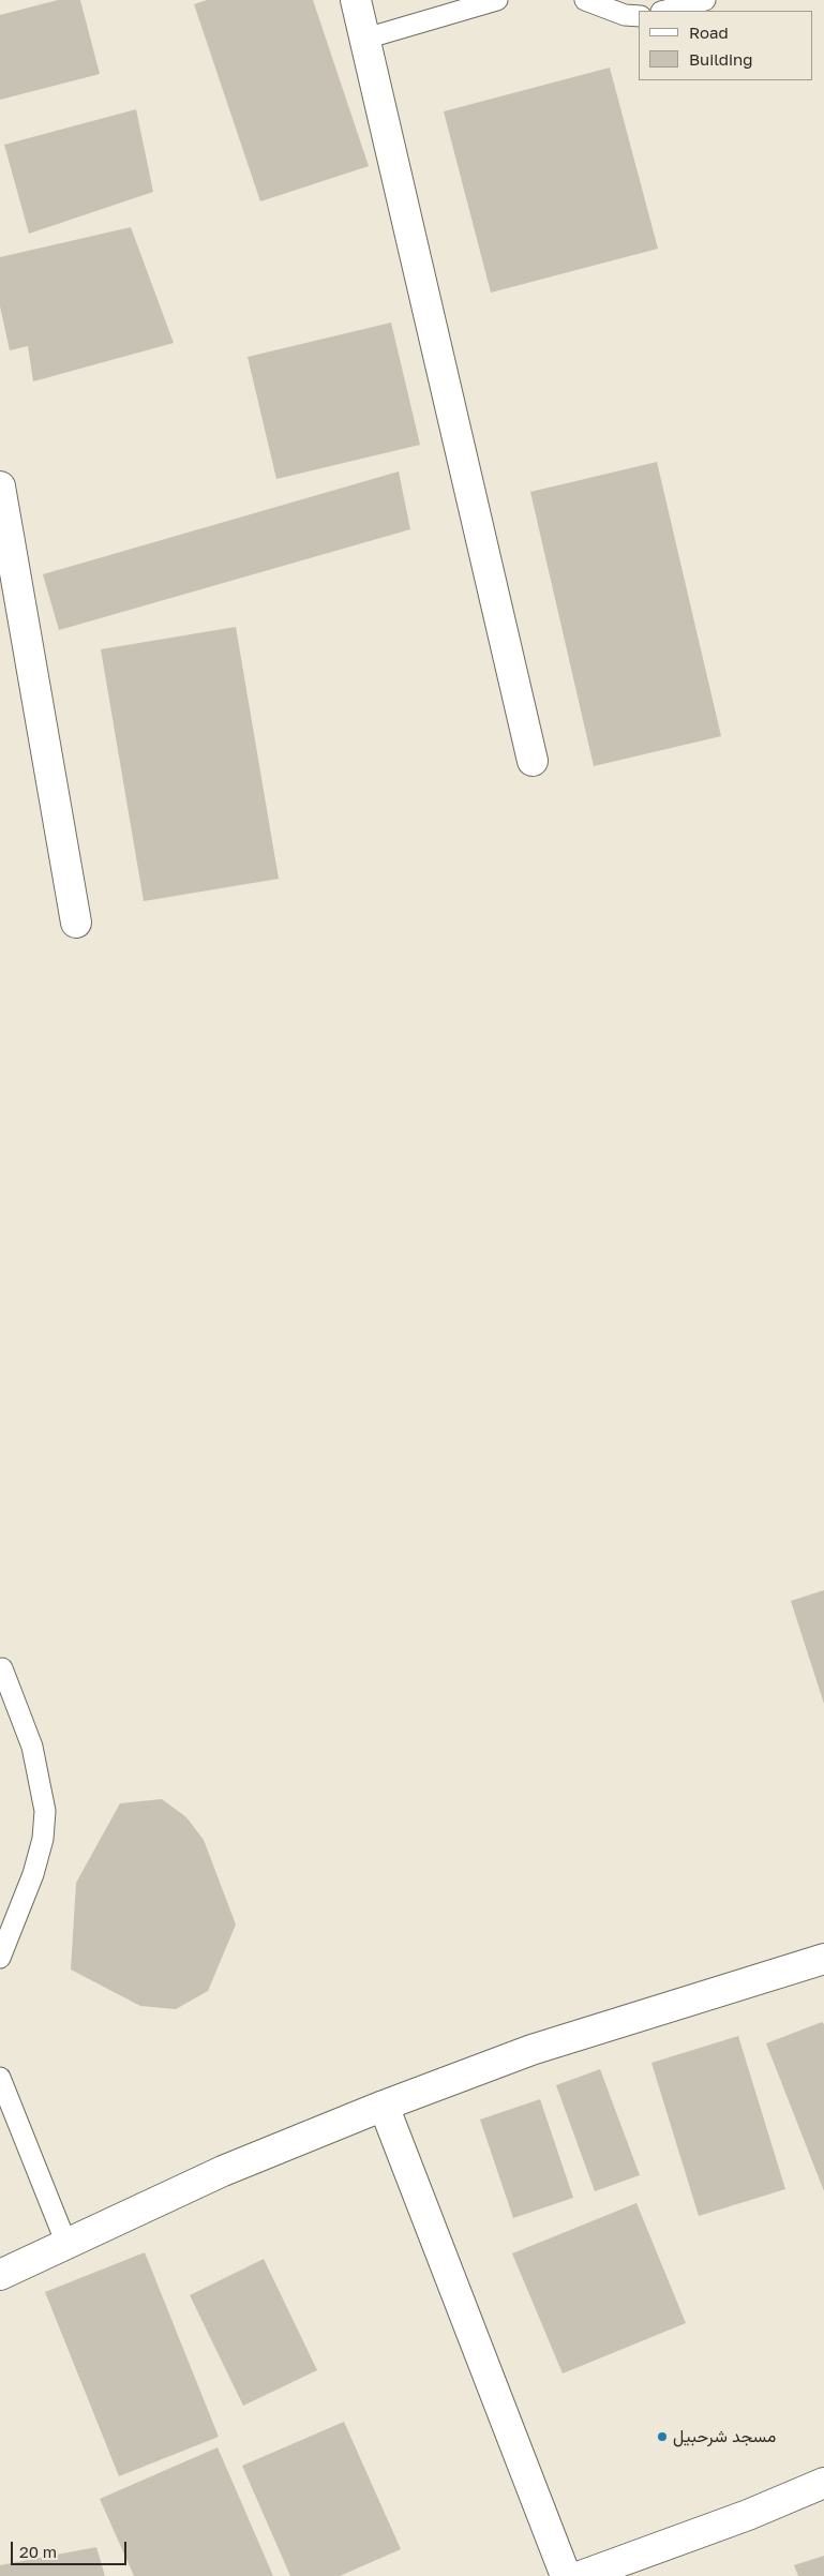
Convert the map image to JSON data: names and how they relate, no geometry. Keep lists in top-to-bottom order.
{
  "places": ["مسجد شرحبيل"],
  "legend": ["Road", "Building"],
  "scale_bar": "20 m"
}
